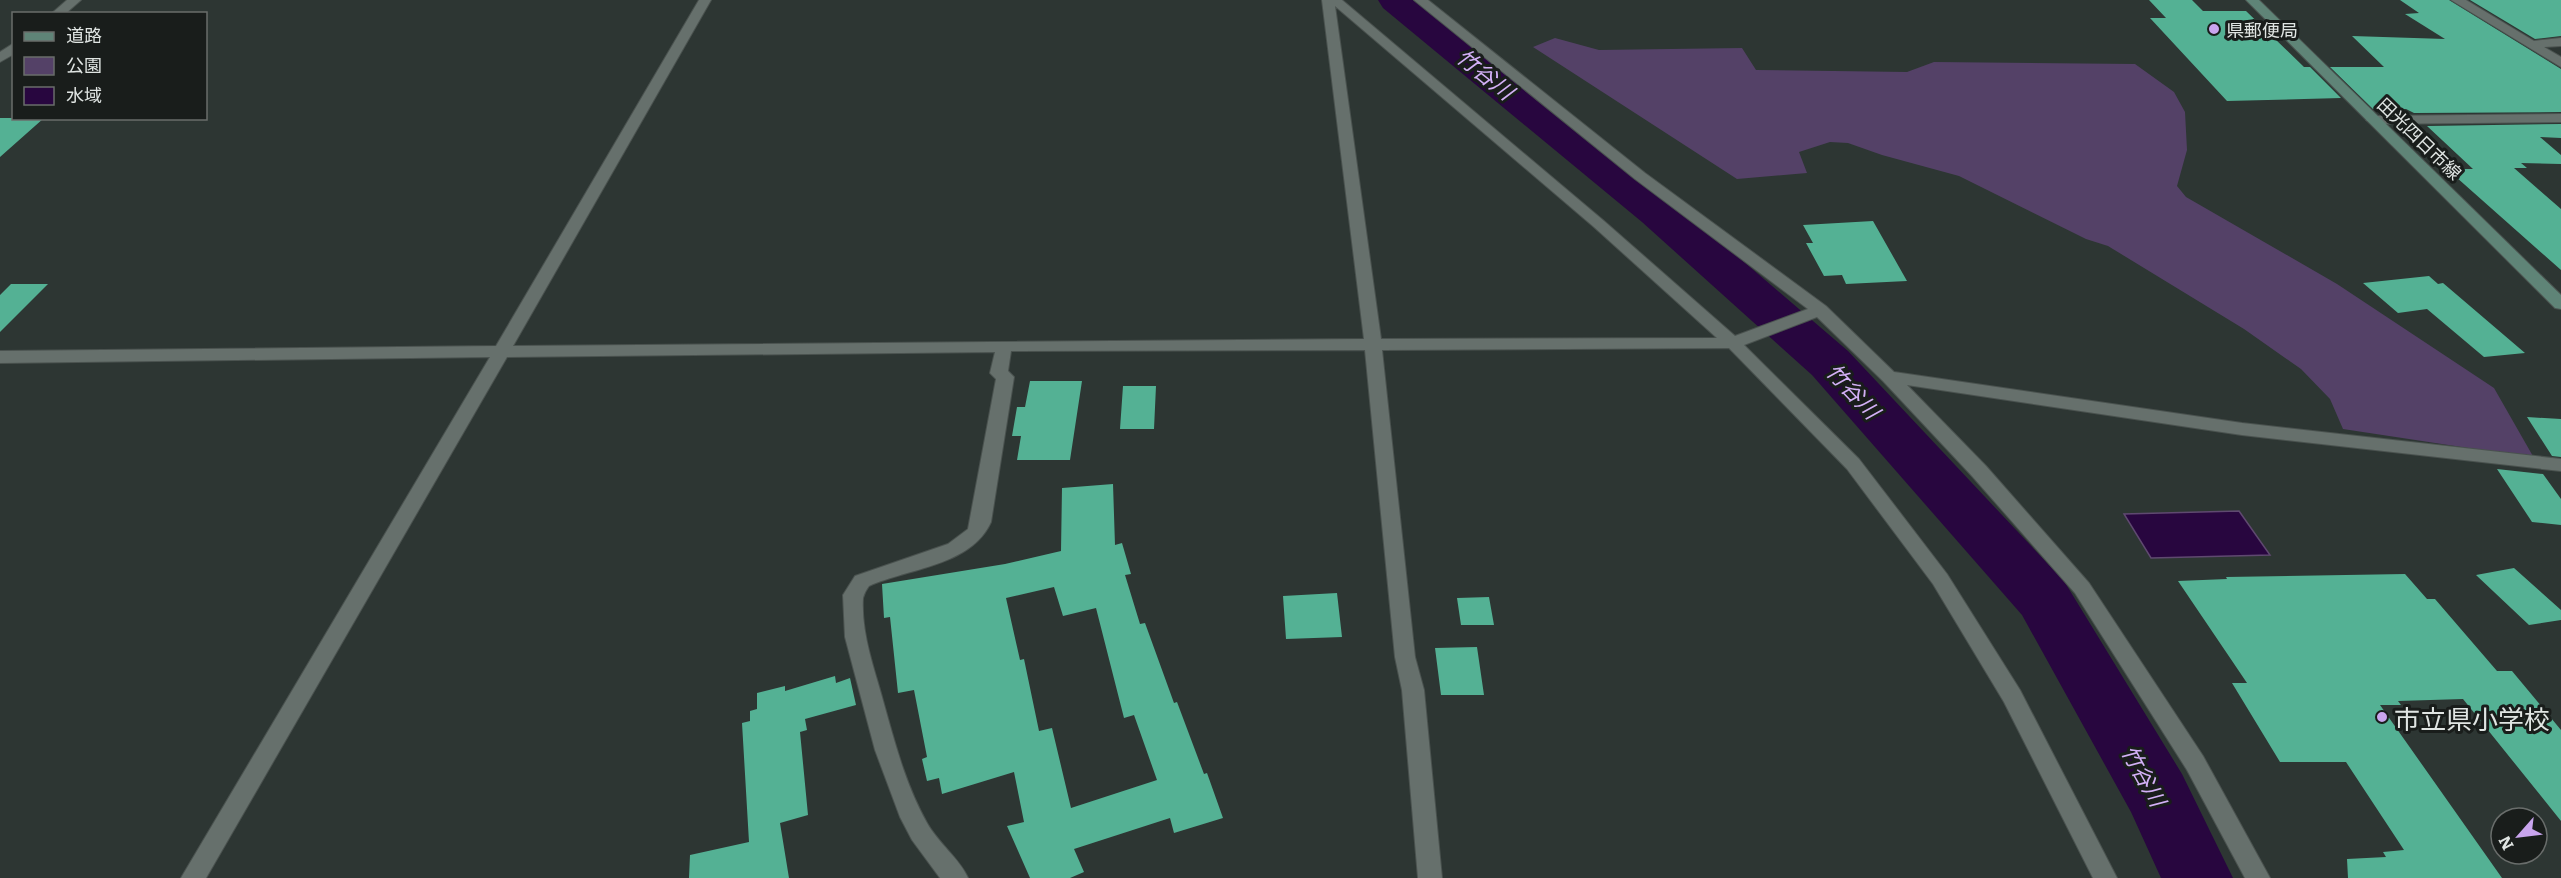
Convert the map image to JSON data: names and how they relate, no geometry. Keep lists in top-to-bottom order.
{
  "streets": {
    "main road": ["田光四日市線"]
  },
  "water": ["竹谷川"],
  "places": ["県郵便局", "市立県小学校"],
  "legend": ["道路", "公園", "水域"],
  "north": "bottom left"
}
